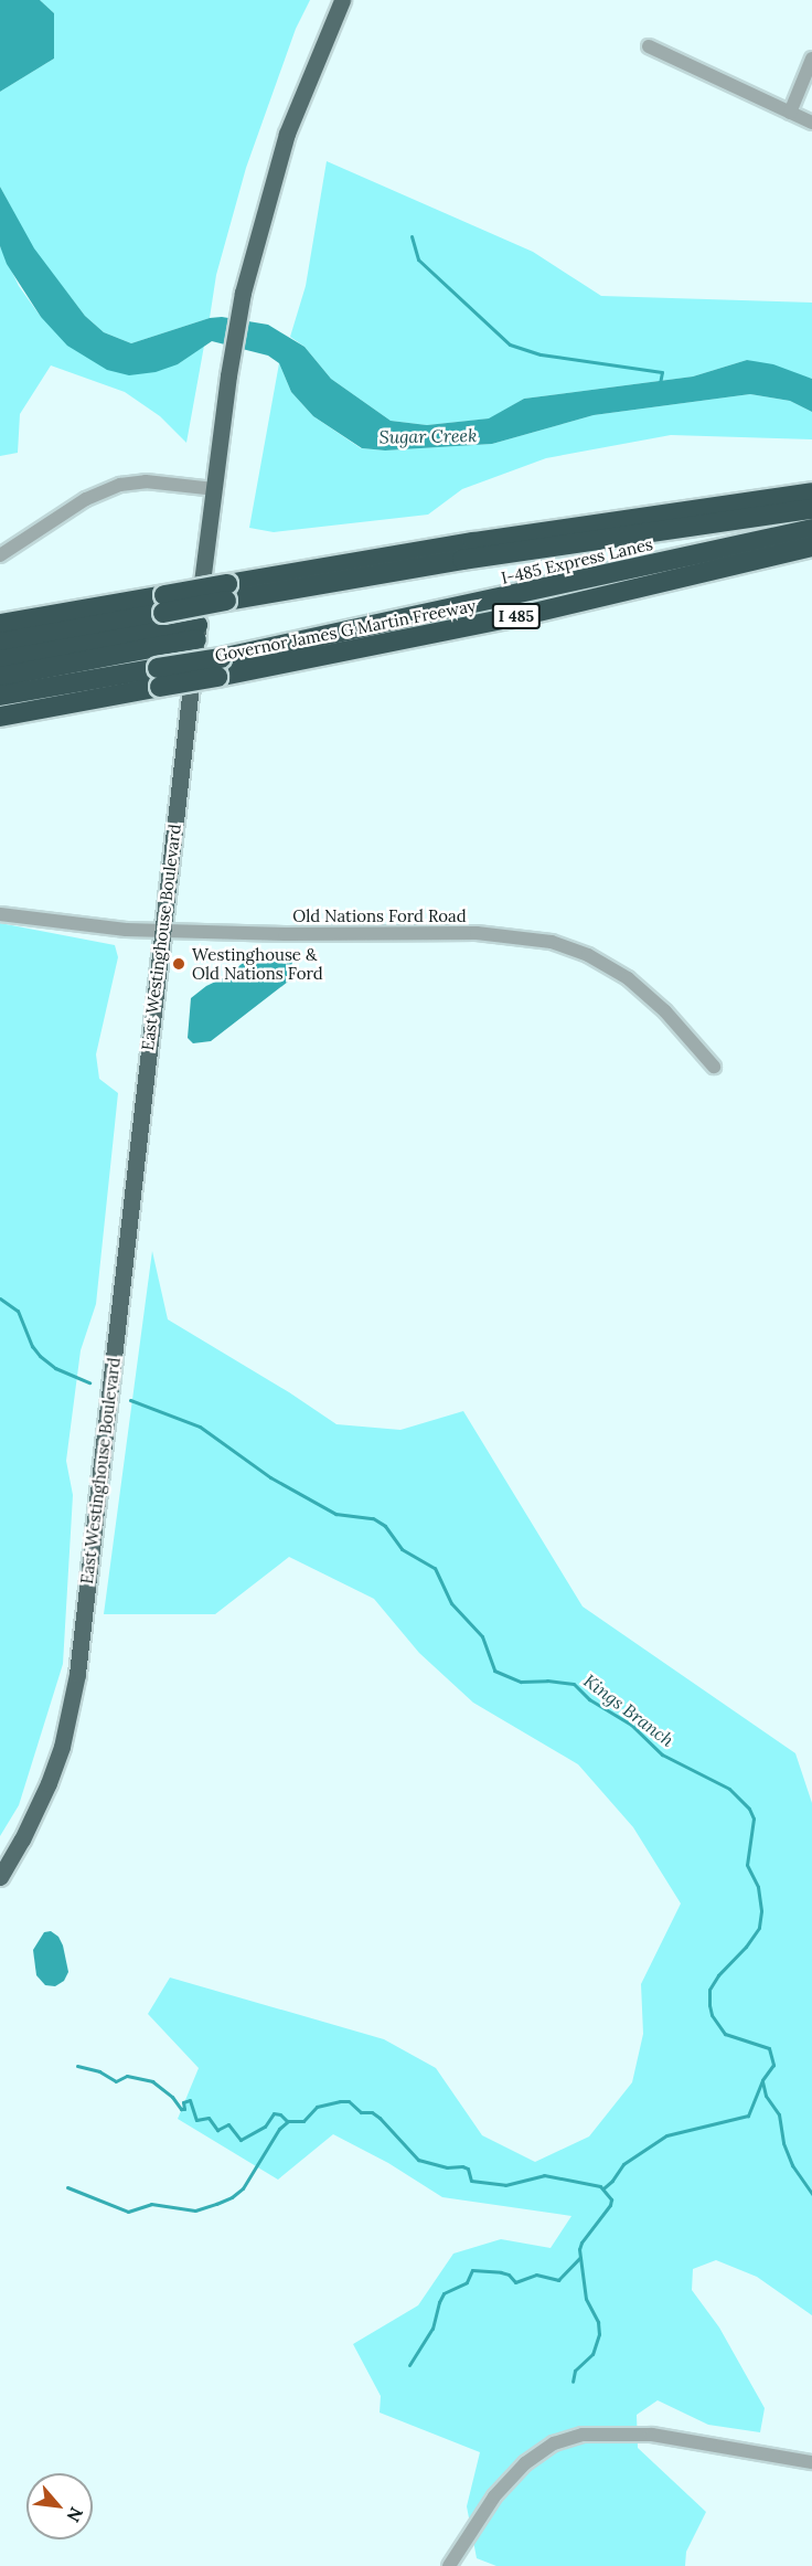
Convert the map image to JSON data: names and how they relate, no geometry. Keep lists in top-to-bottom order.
{
  "streets": {
    "highway": ["I-485 Express Lanes", "I 485", "Governor James G Martin Freeway"],
    "main road": ["East Westinghouse Boulevard"],
    "street": ["Old Nations Ford Road"]
  },
  "crossings": [
    ["I-485 Express Lanes", "Governor James G Martin Freeway"],
    ["I 485", "Governor James G Martin Freeway"],
    ["Old Nations Ford Road", "East Westinghouse Boulevard"]
  ],
  "water": ["Sugar Creek", "Kings Branch"],
  "places": ["Westinghouse & Old Nations Ford"],
  "north": "bottom right"
}
